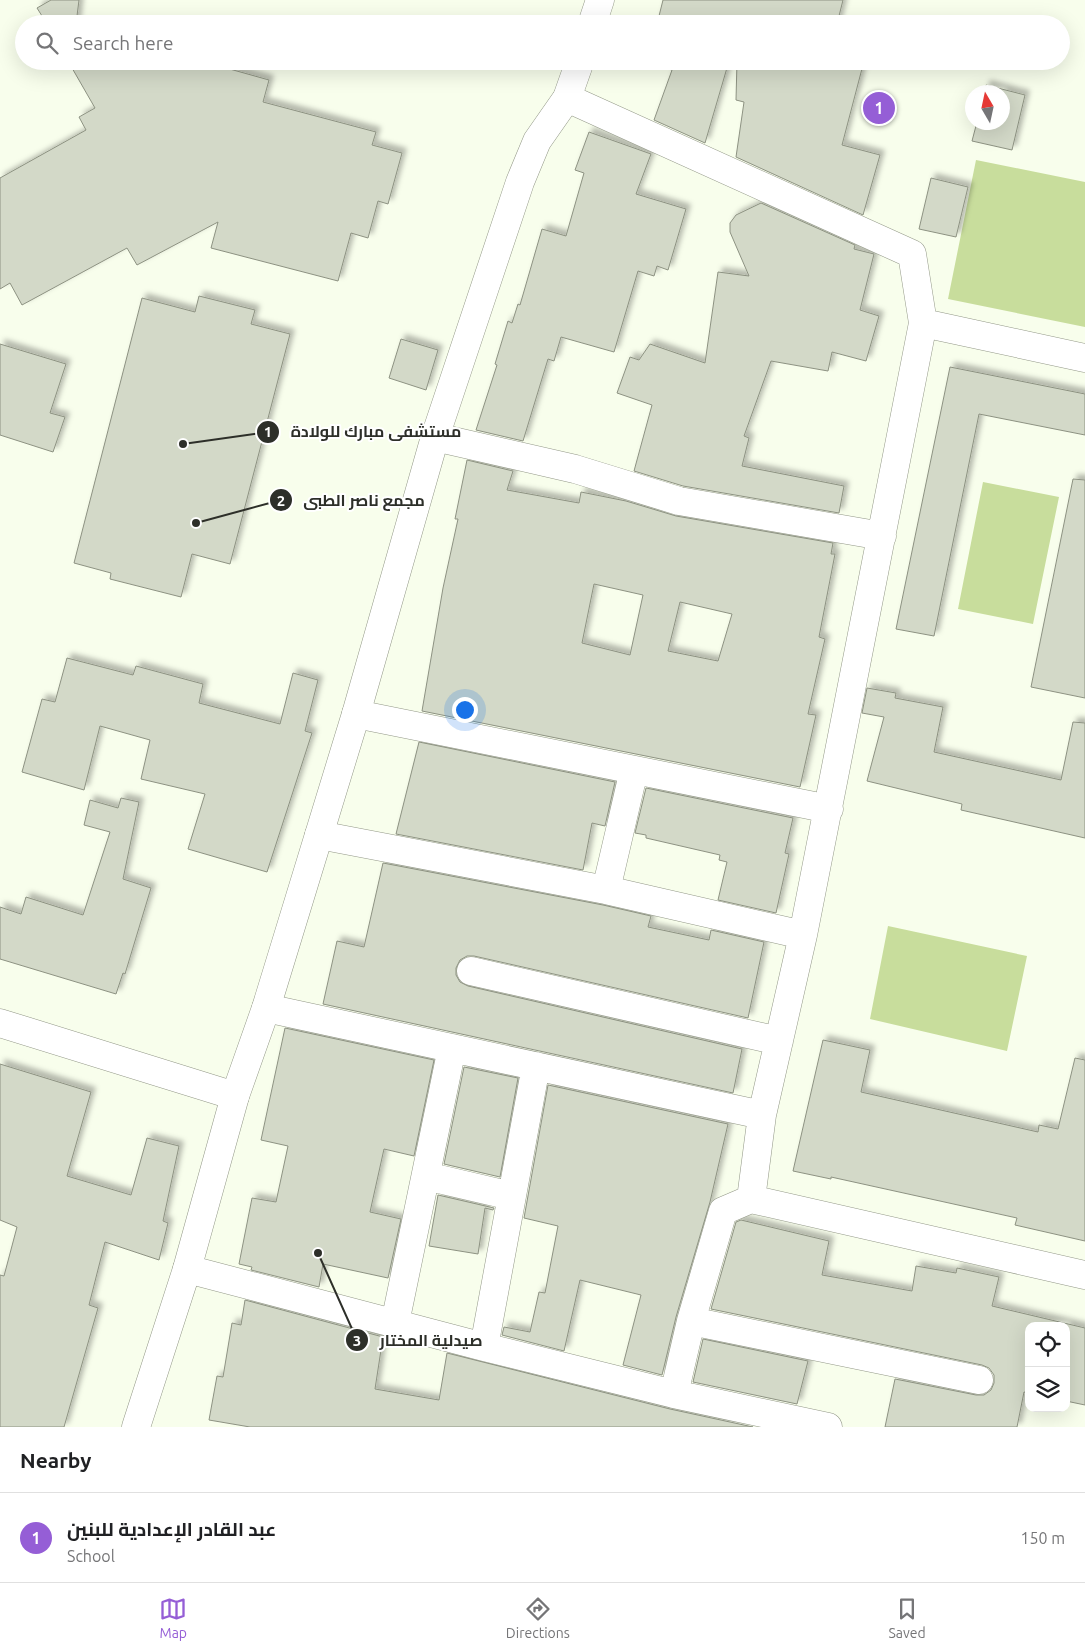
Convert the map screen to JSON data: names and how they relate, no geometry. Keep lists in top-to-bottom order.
{
  "places": ["مستشفى مبارك للولادة", "مجمع ناصر الطبى", "صيدلية المختار"],
  "north": "top",
  "page": {
    "search": "Search here",
    "pins": "1",
    "heading": "Nearby",
    "list": [
      {
        "mark": "1",
        "name": "عبد القادر الإعدادية للبنين",
        "note": "School",
        "value": "150 m"
      }
    ],
    "nav": ["Map", "Directions", "Saved"]
  }
}
